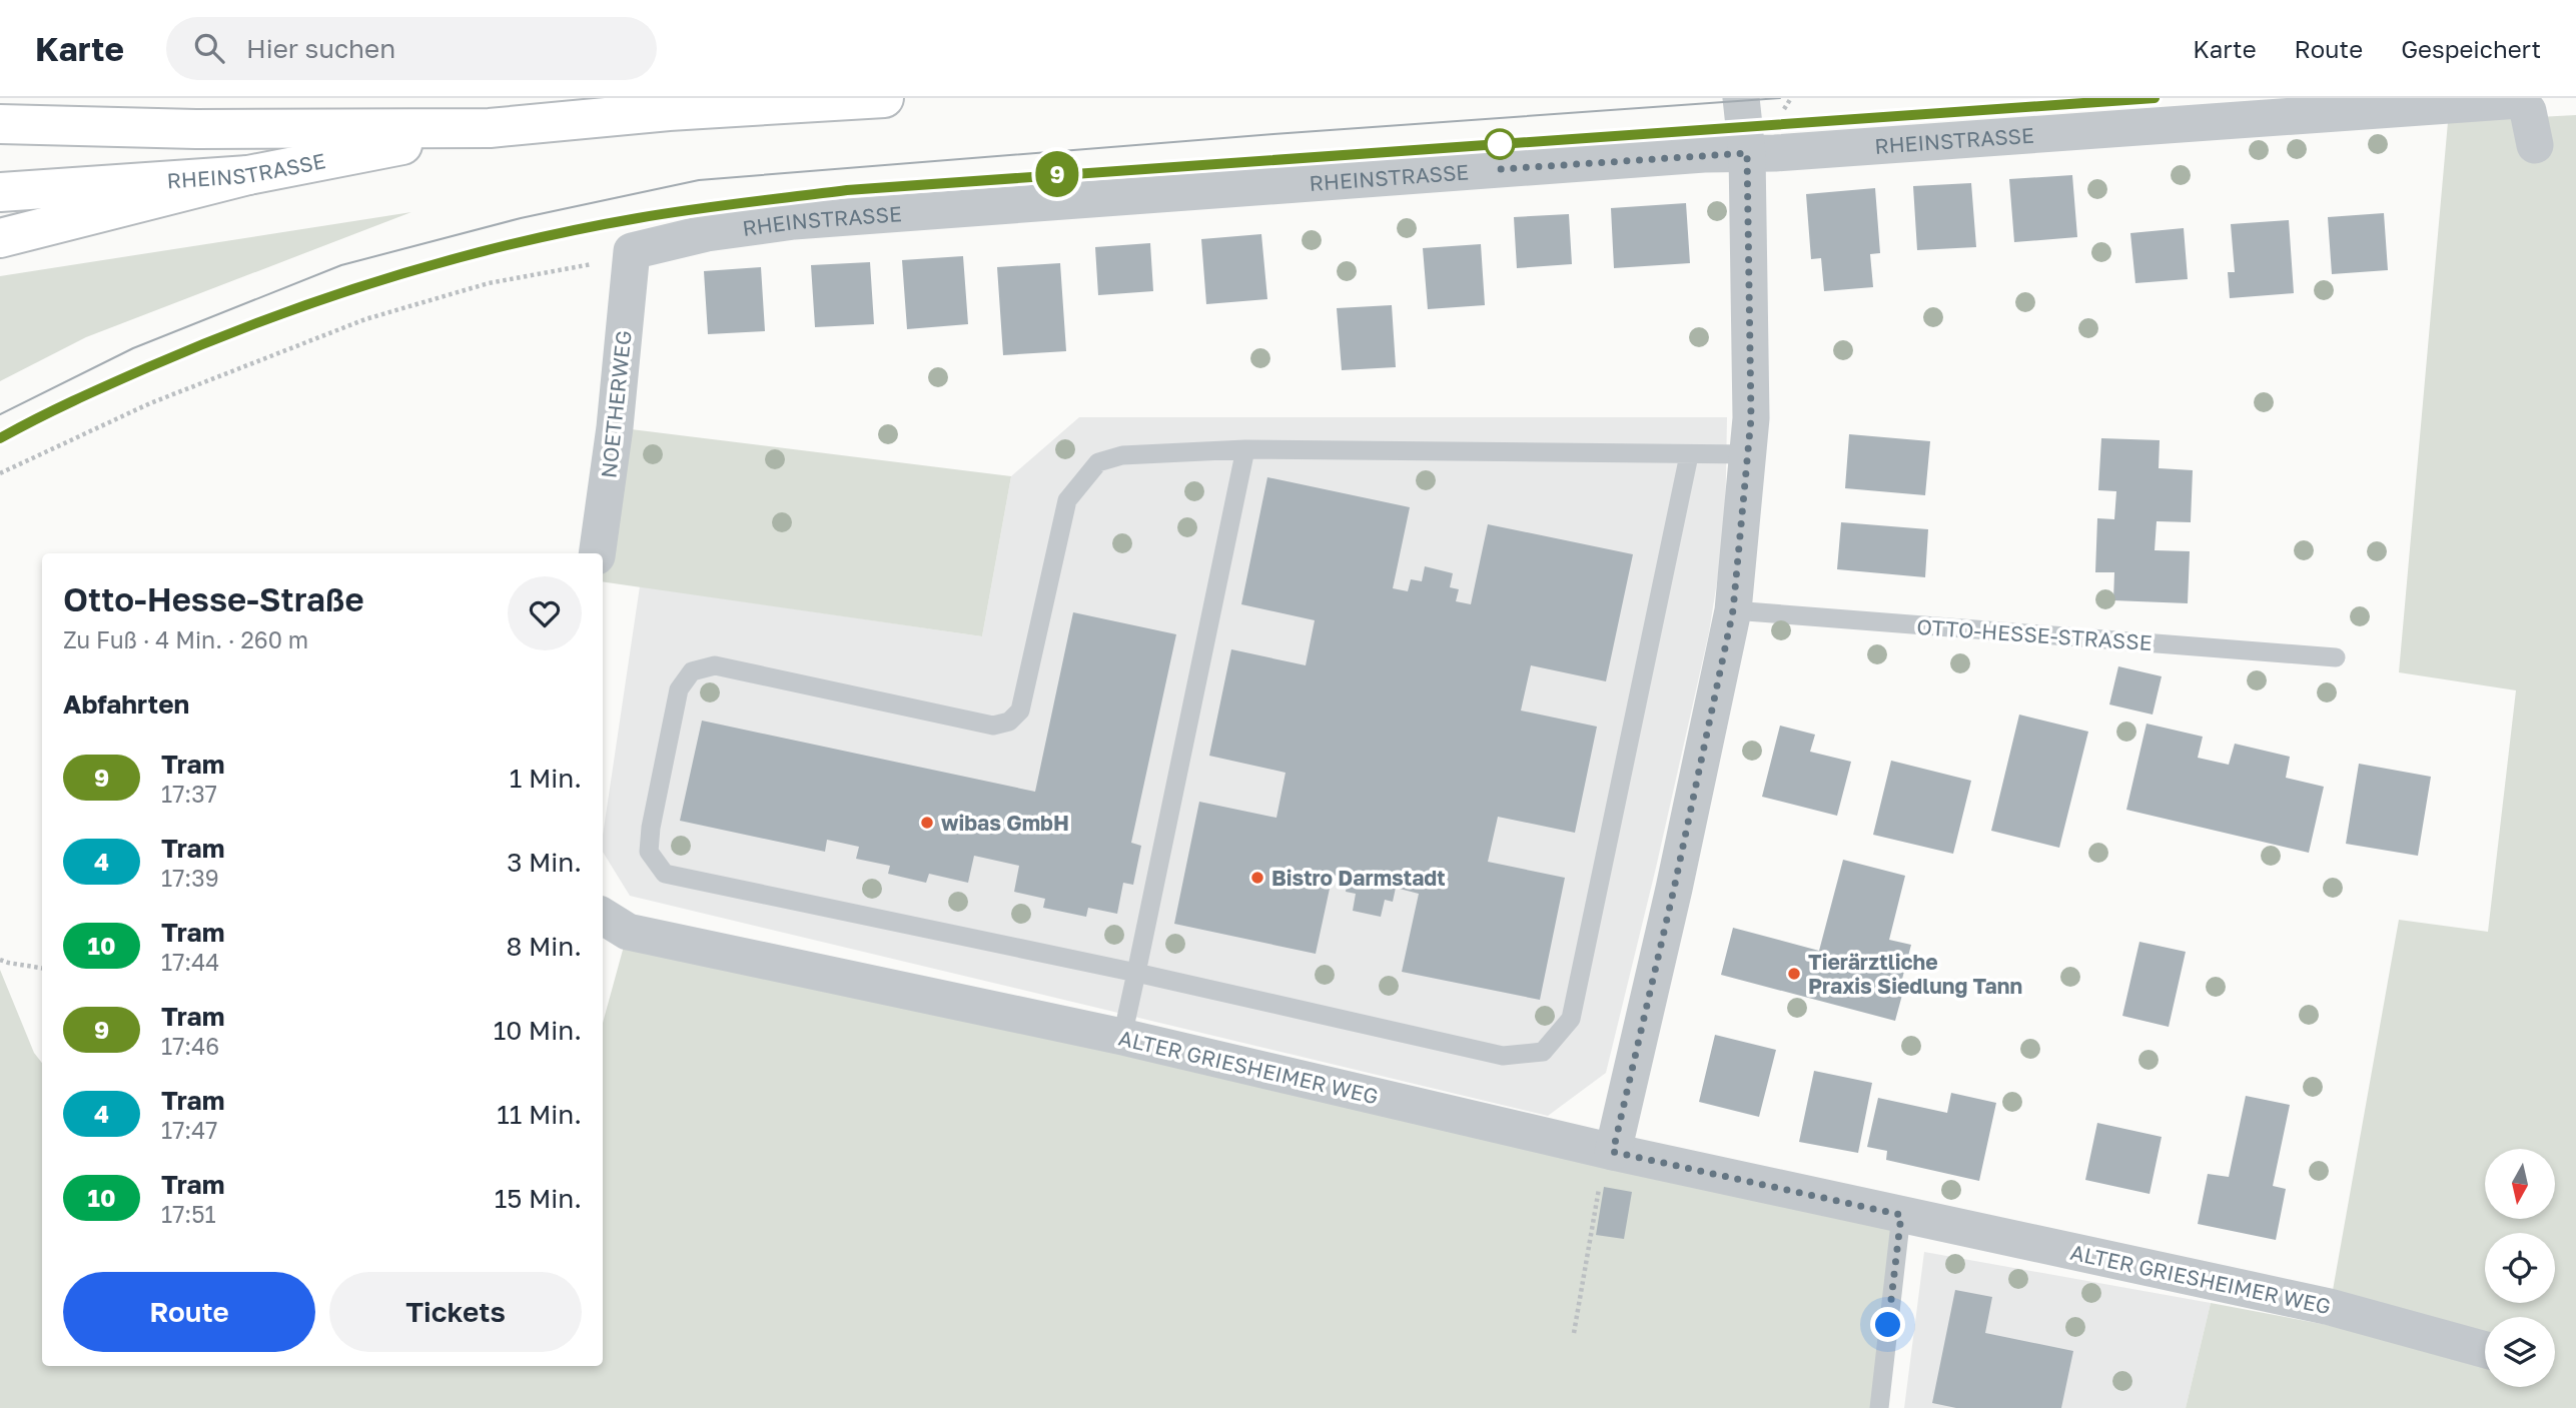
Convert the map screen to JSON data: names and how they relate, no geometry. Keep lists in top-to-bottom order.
{
  "streets": {
    "main road": ["RHEINSTRASSE"],
    "street": ["NOETHERWEG", "ALTER GRIESHEIMER WEG"],
    "lane": ["OTTO-HESSE-STRASSE"]
  },
  "crossings": [
    ["RHEINSTRASSE", "NOETHERWEG"]
  ],
  "places": ["wibas GmbH", "Bistro Darmstadt", "Tierärztliche Praxis Siedlung Tann"],
  "lines": ["tram line 9"],
  "north": "bottom",
  "page": {
    "header": "Karte",
    "search": "Hier suchen",
    "nav": ["Karte", "Route", "Gespeichert"],
    "on_map": "9",
    "heading": [
      ["Otto-Hesse-Straße", "Zu Fuß · 4 Min. · 260 m"],
      "Abfahrten"
    ],
    "list": [
      {
        "mark": "9",
        "name": "Tram",
        "note": "17:37",
        "value": "1 Min."
      },
      {
        "mark": "4",
        "name": "Tram",
        "note": "17:39",
        "value": "3 Min."
      },
      {
        "mark": "10",
        "name": "Tram",
        "note": "17:44",
        "value": "8 Min."
      },
      {
        "mark": "9",
        "name": "Tram",
        "note": "17:46",
        "value": "10 Min."
      },
      {
        "mark": "4",
        "name": "Tram",
        "note": "17:47",
        "value": "11 Min."
      },
      {
        "mark": "10",
        "name": "Tram",
        "note": "17:51",
        "value": "15 Min."
      }
    ],
    "buttons": ["Route", "Tickets"]
  }
}
